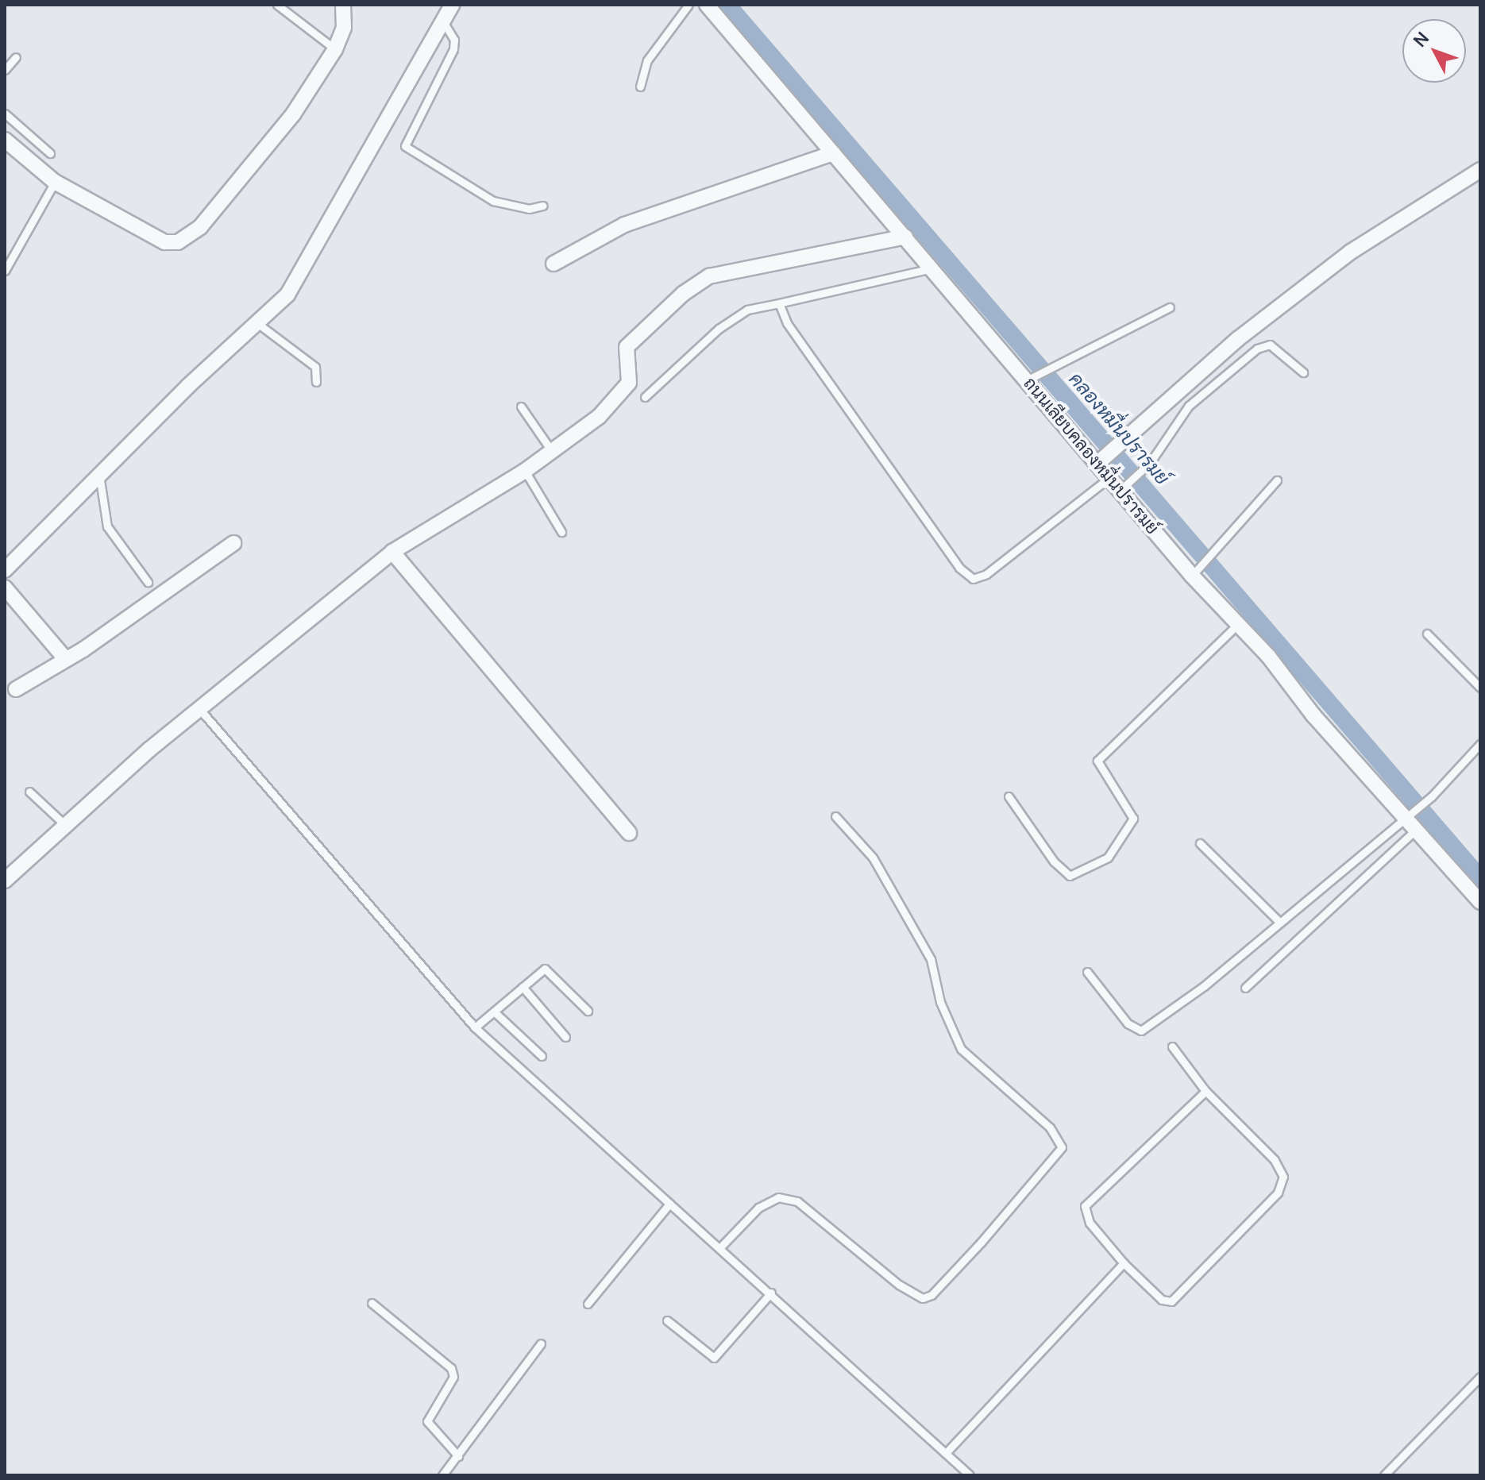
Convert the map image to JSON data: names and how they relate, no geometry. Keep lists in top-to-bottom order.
{
  "streets": {
    "street": ["ถนนเลียบคลองหมื่นปรารมย์"]
  },
  "water": ["คลองหมื่นปรารมย์"],
  "north": "top left"
}
